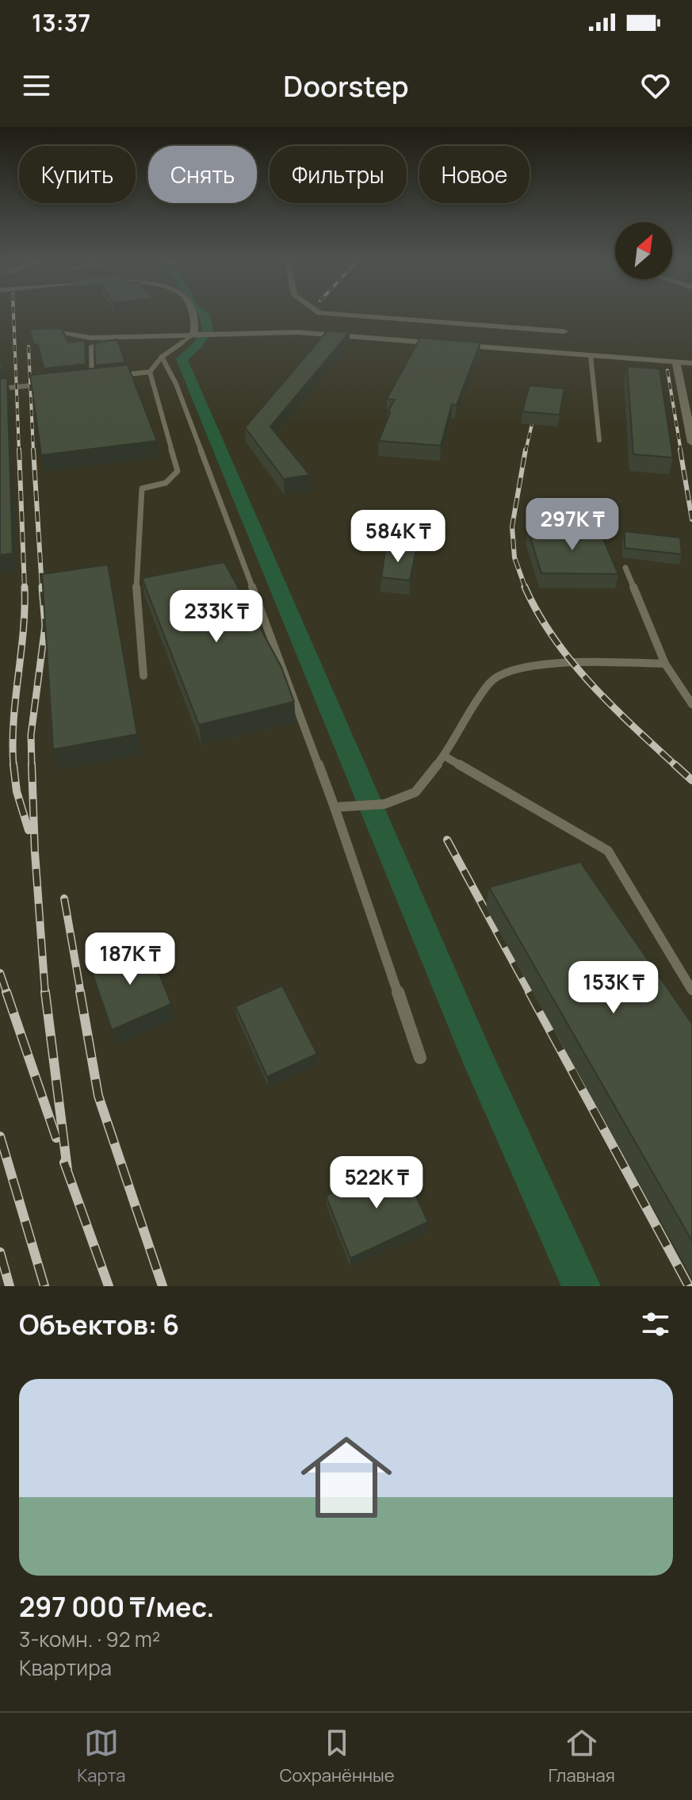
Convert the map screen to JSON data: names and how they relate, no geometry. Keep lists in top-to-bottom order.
{
  "north": "top right",
  "page": {
    "status": "13:37",
    "header": "Doorstep",
    "chip": [
      "Купить",
      "Снять",
      "Фильтры",
      "Новое"
    ],
    "price": [
      "297K ₸",
      "584K ₸",
      "233K ₸",
      "187K ₸",
      "153K ₸",
      "522K ₸"
    ],
    "heading": "Объектов: 6",
    "list": [
      {
        "name": "297 000 ₸/мес.",
        "note": "3-комн. · 92 m² · Квартира"
      }
    ],
    "tabs": ["Карта", "Сохранённые", "Главная"]
  }
}
